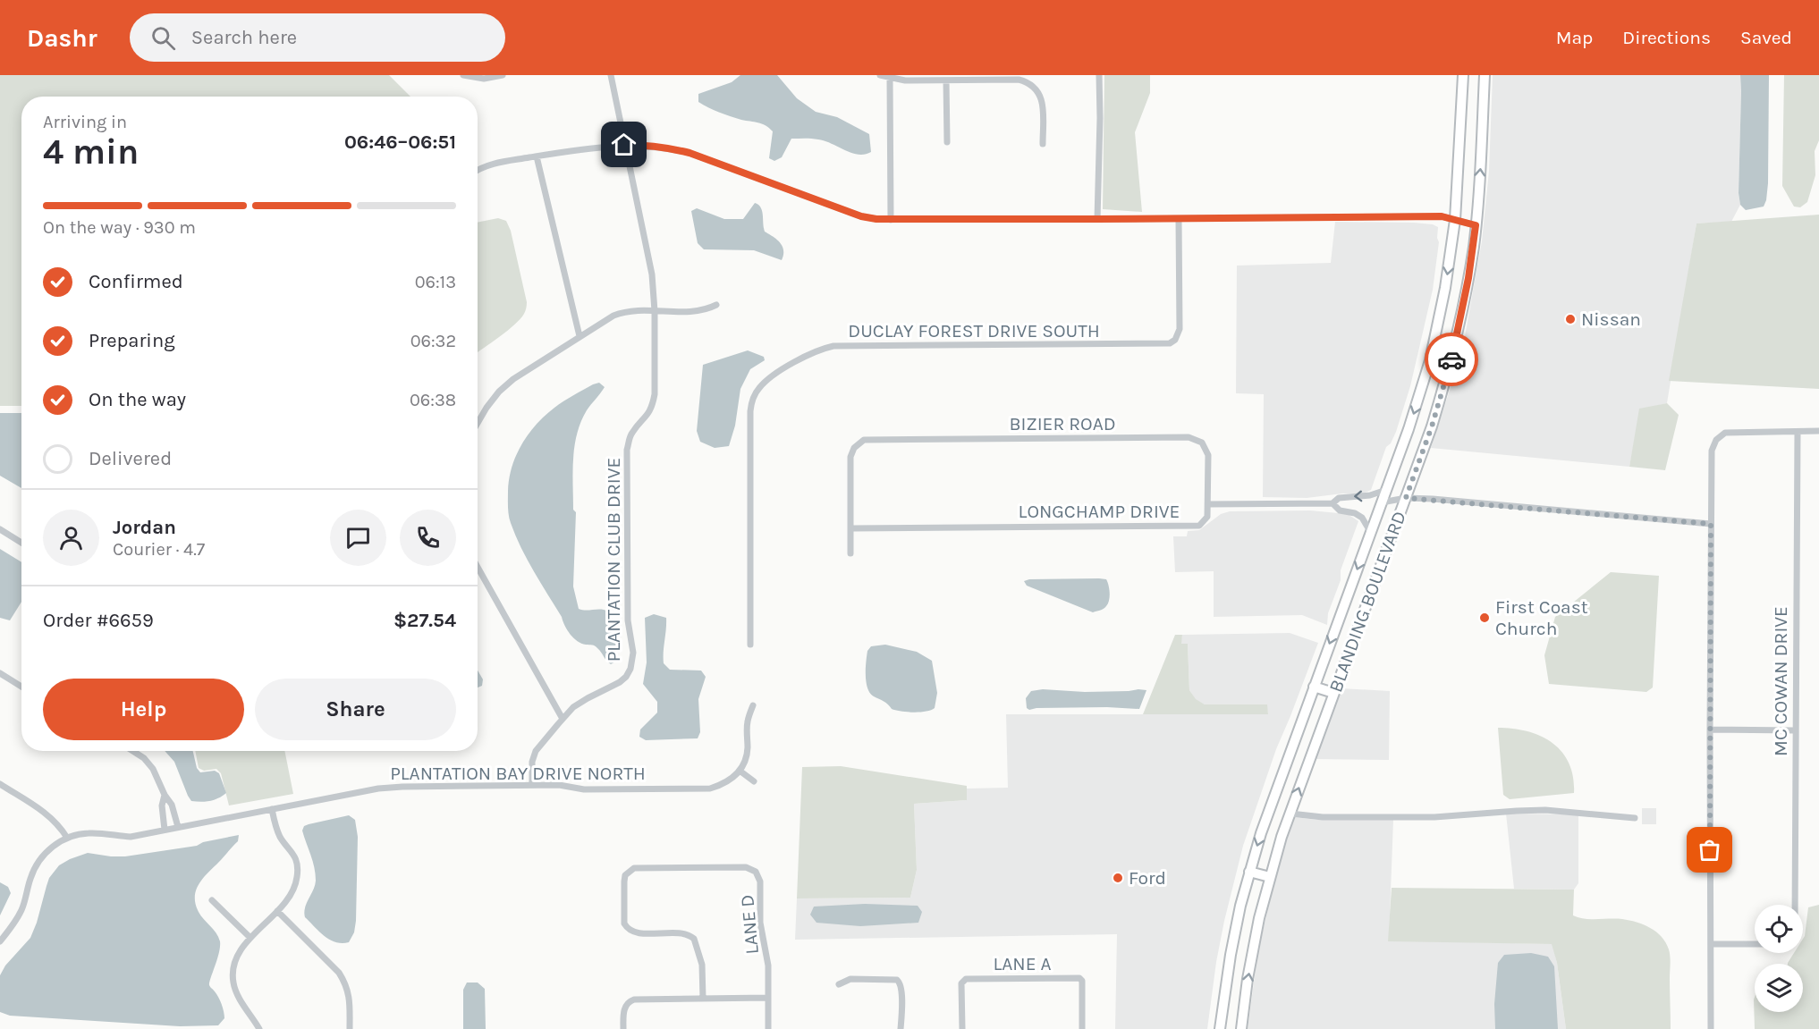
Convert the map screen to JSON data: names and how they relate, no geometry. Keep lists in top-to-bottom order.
{
  "streets": {
    "main road": ["BLANDING BOULEVARD"],
    "street": [
      "DUCLAY FOREST DRIVE SOUTH",
      "BIZIER ROAD",
      "LONGCHAMP DRIVE",
      "PLANTATION CLUB DRIVE",
      "MC COWAN DRIVE",
      "PLANTATION BAY DRIVE NORTH",
      "LANE D",
      "LANE A"
    ]
  },
  "crossings": [
    ["BIZIER ROAD", "LONGCHAMP DRIVE"],
    ["PLANTATION CLUB DRIVE", "PLANTATION BAY DRIVE NORTH"]
  ],
  "places": ["Nissan", "First Coast Church", "Ford"],
  "page": {
    "header": "Dashr",
    "search": "Search here",
    "nav": ["Map", "Directions", "Saved"],
    "heading": ["4 min", "Arriving in", "06:46–06:51"],
    "panel": [
      "Jordan",
      "Courier · 4.7",
      "Order #6659",
      "$27.54"
    ],
    "bar": "On the way · 930 m",
    "list": [
      ["Confirmed", "06:13"],
      ["Preparing", "06:32"],
      ["On the way", "06:38"],
      "Delivered"
    ],
    "buttons": ["Help", "Share"]
  }
}
